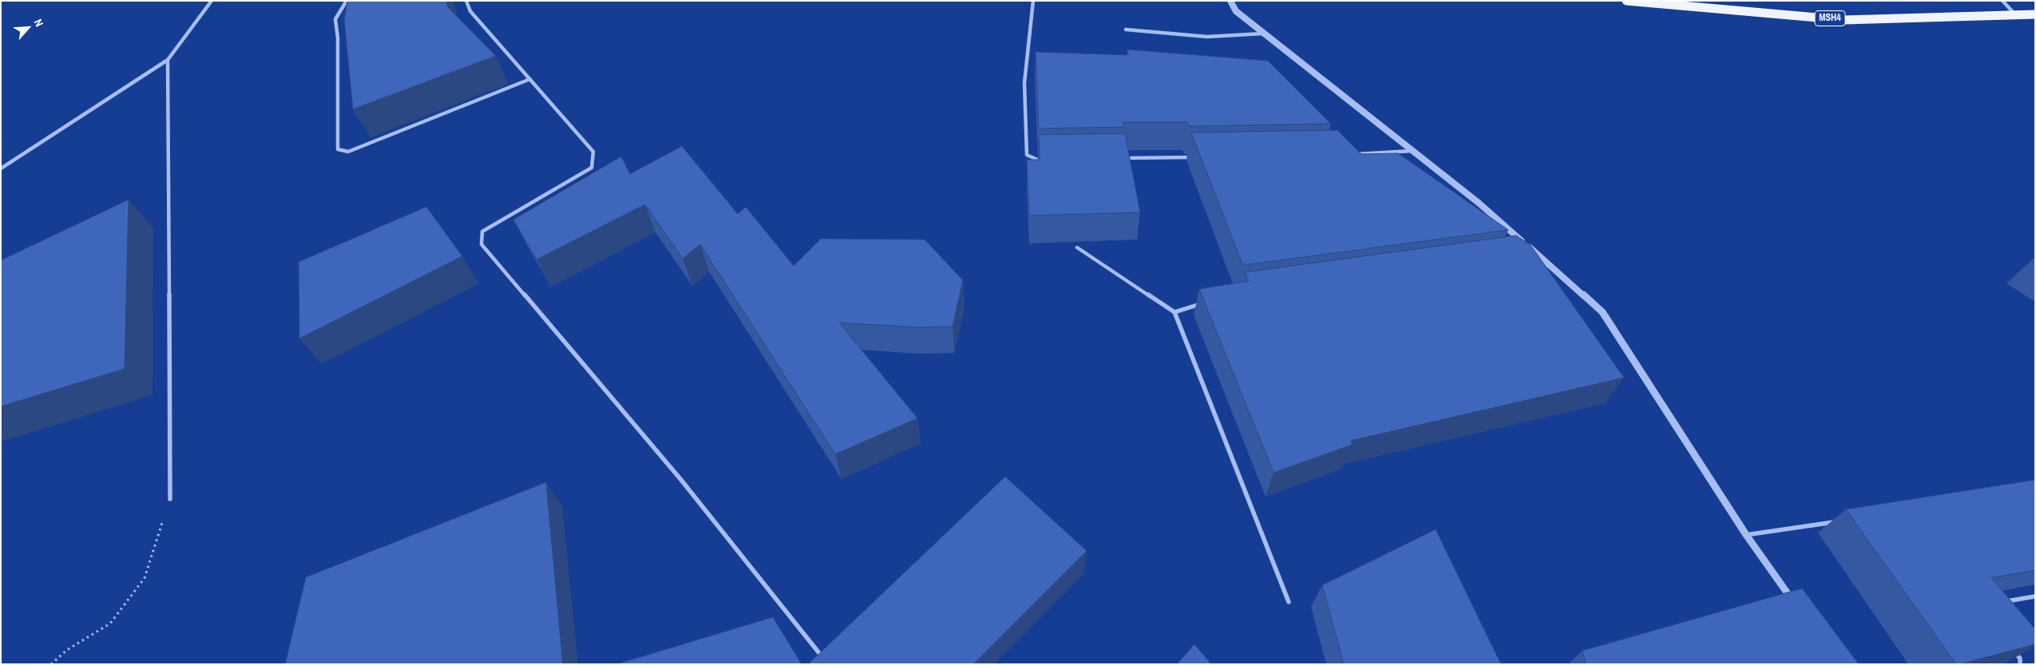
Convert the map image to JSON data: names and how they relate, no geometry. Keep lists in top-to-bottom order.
{
  "streets": {
    "main road": ["MSH4"]
  },
  "north": "top right"
}
